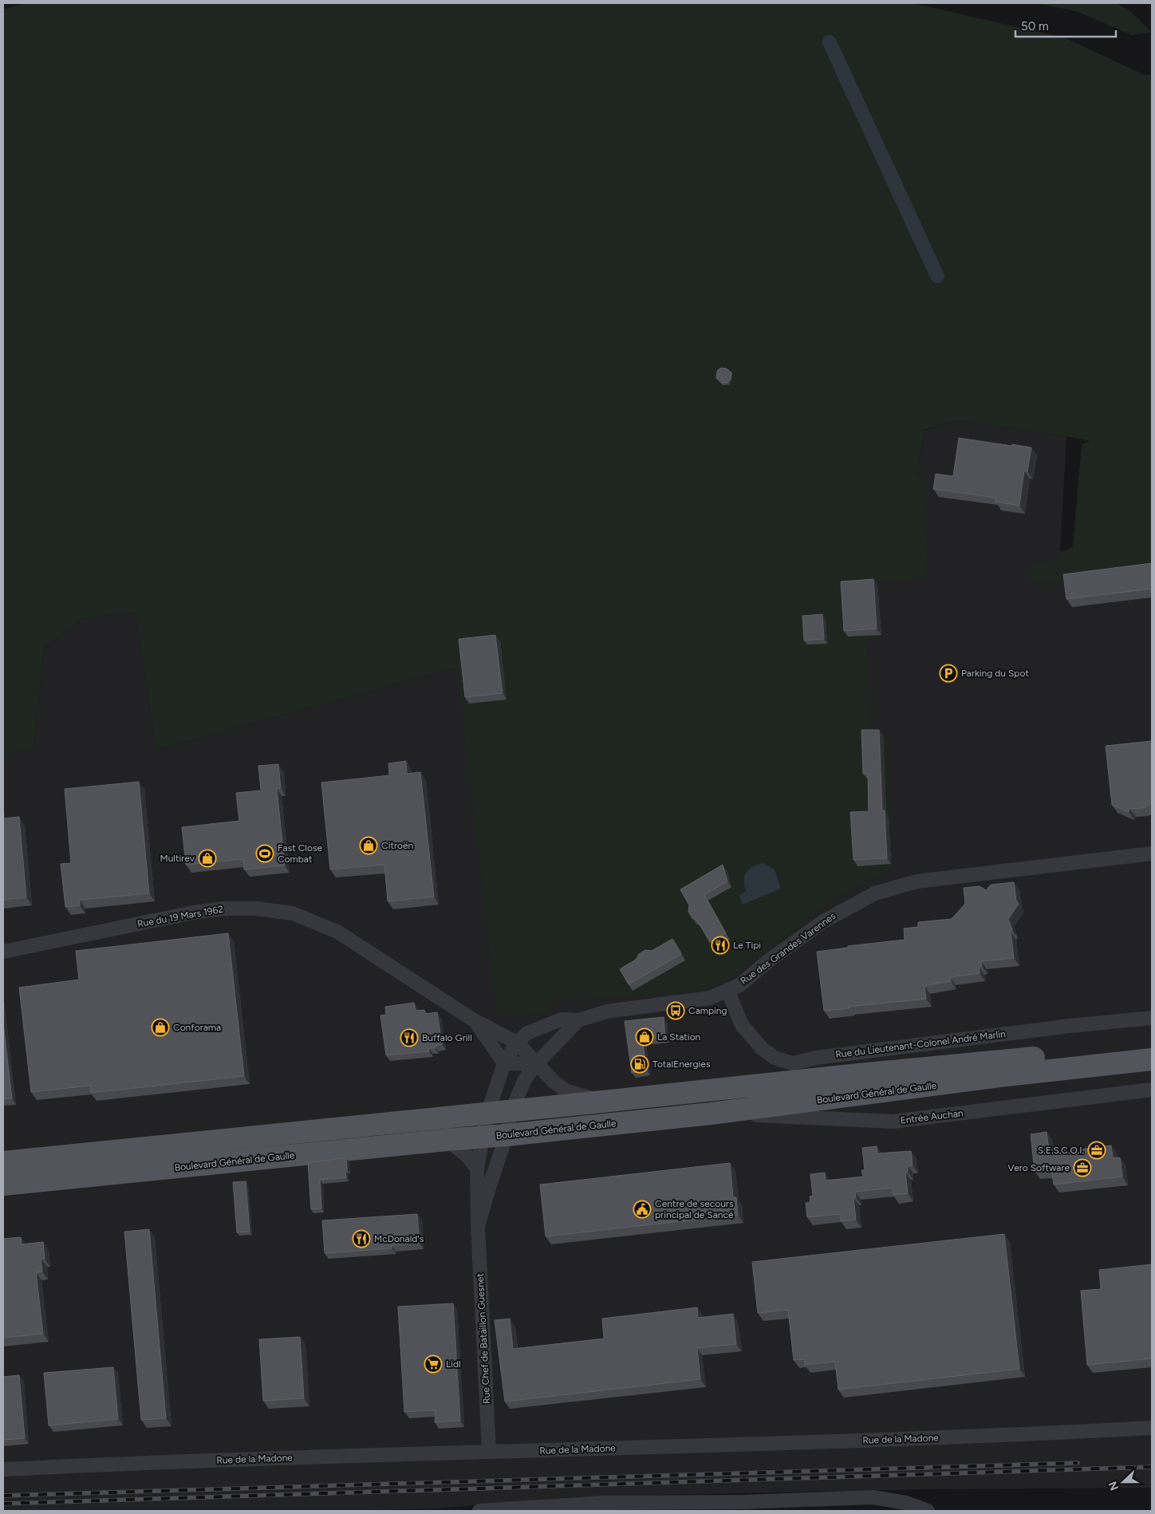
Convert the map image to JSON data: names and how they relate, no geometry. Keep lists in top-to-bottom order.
{
  "streets": {
    "main road": ["Boulevard Général de Gaulle"],
    "street": [
      "Rue du 19 Mars 1962",
      "Rue des Grandes Varennes",
      "Rue du Lieutenant-Colonel André Marlin",
      "Entrée Auchan",
      "Rue Chef de Bataillon Guesnet",
      "Rue de la Madone"
    ]
  },
  "crossings": [
    ["Rue du 19 Mars 1962", "Rue des Grandes Varennes"],
    ["Rue du 19 Mars 1962", "Boulevard Général de Gaulle"],
    ["Rue des Grandes Varennes", "Rue du Lieutenant-Colonel André Marlin"],
    ["Rue des Grandes Varennes", "Boulevard Général de Gaulle"],
    ["Rue des Grandes Varennes", "Rue Chef de Bataillon Guesnet"],
    ["Boulevard Général de Gaulle", "Entrée Auchan"],
    ["Boulevard Général de Gaulle", "Rue Chef de Bataillon Guesnet"],
    ["Rue Chef de Bataillon Guesnet", "Rue de la Madone"]
  ],
  "places": {
    "parking": ["Parking du Spot"],
    "shop": [
      "Citroën",
      "Multirev",
      "Conforama",
      "La Station"
    ],
    "sports": ["Fast Close Combat"],
    "restaurant": ["Le Tipi", "Buffalo Grill", "McDonald's"],
    "bus stop": ["Camping"],
    "fuel station": ["TotalEnergies"],
    "office": ["S.E.S.C.O.I.", "Vero Software"],
    "public building": ["Centre de secours principal de Sancé"],
    "supermarket": ["Lidl"]
  },
  "scale_bar": "50 m",
  "north": "left"
}
